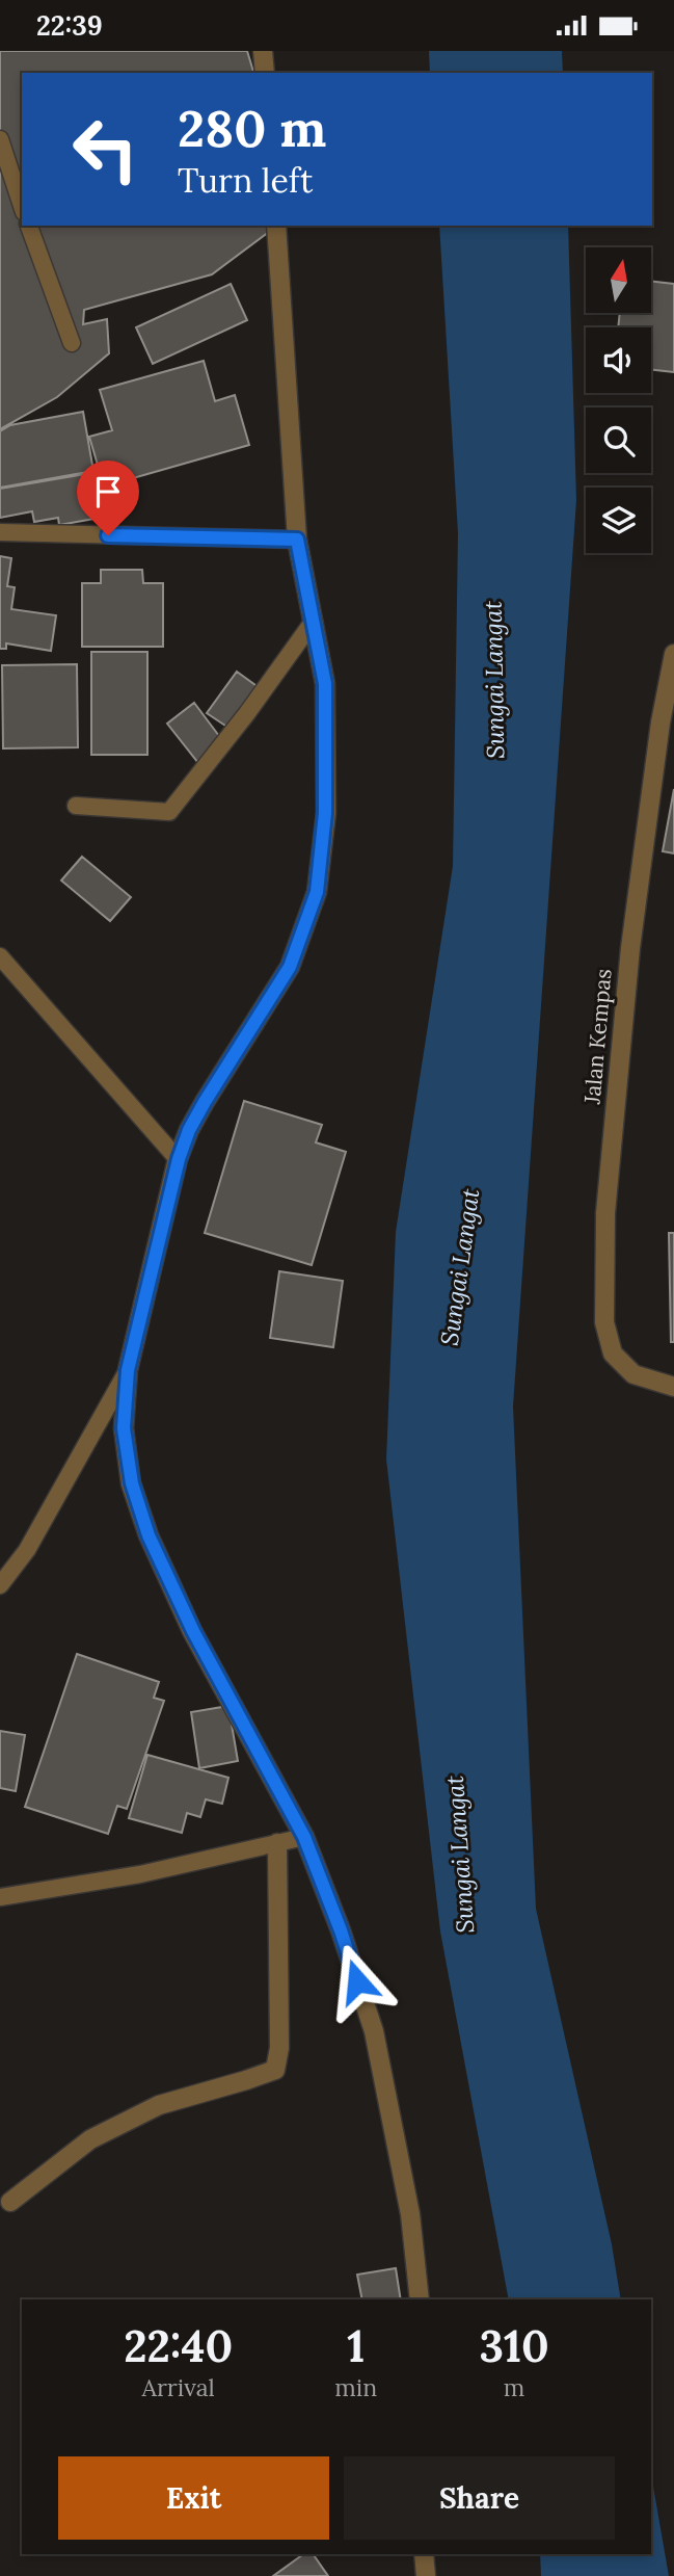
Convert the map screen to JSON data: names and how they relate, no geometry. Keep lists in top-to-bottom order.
{
  "streets": {
    "street": ["Jalan Kempas"]
  },
  "water": ["Sungai Langat"],
  "north": "top",
  "page": {
    "status": "22:39",
    "turn": ["280 m", "Turn left"],
    "eta": [
      "22:40",
      "Arrival",
      "1",
      "min",
      "310",
      "m"
    ],
    "buttons": ["Exit", "Share"]
  }
}
